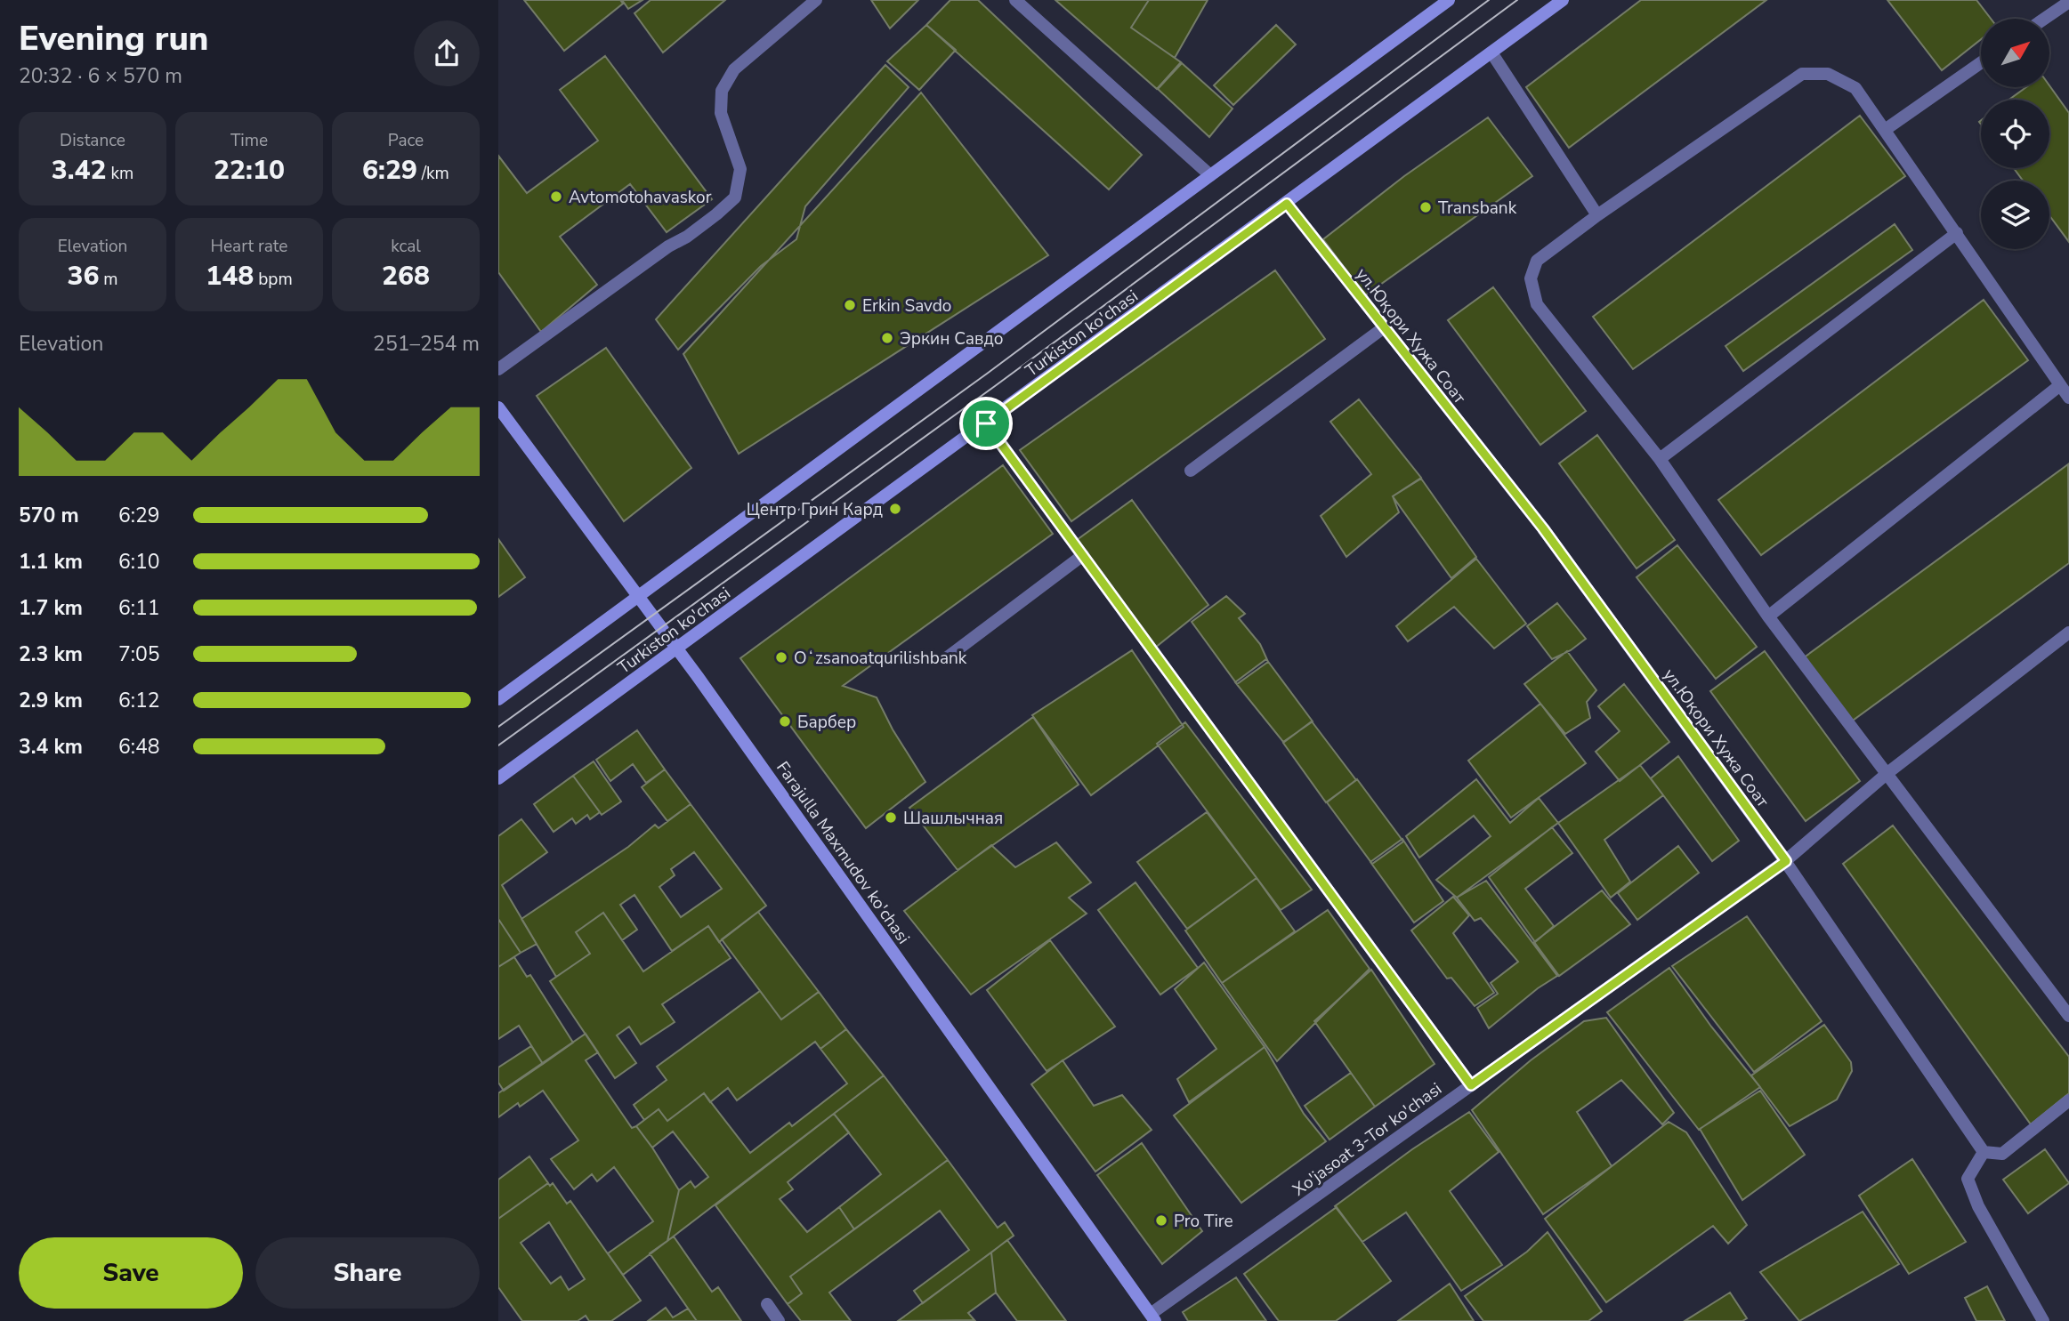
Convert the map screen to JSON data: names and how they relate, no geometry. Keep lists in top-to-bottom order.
{
  "streets": {
    "main road": ["Turkiston ko'chasi", "Farajulla Maxmudov ko'chasi"],
    "street": ["ул.Юқори Хужа Соат", "Xo'jasoat 3-Tor ko'chasi"]
  },
  "crossings": [
    ["Turkiston ko'chasi", "ул.Юқори Хужа Соат"],
    ["Turkiston ko'chasi", "Farajulla Maxmudov ko'chasi"],
    ["ул.Юқори Хужа Соат", "Xo'jasoat 3-Tor ko'chasi"],
    ["Farajulla Maxmudov ko'chasi", "Xo'jasoat 3-Tor ko'chasi"]
  ],
  "places": [
    "Avtomotohavaskor",
    "Transbank",
    "Erkin Savdo",
    "Эркин Савдо",
    "Центр Грин Кард",
    "Oʻzsanoatqurilishbank",
    "Барбер",
    "Шашлычная",
    "Pro Tire"
  ],
  "north": "top right",
  "page": {
    "heading": ["Evening run", "20:32 · 6 × 570 m"],
    "stats": [
      ["Distance", "3.42 km"],
      ["Time", "22:10"],
      ["Pace", "6:29 /km"],
      ["Elevation", "36 m"],
      ["Heart rate", "148 bpm"],
      ["kcal", "268"]
    ],
    "chart": ["Elevation", "251–254 m"],
    "list": [
      {
        "name": "570 m",
        "note": "6:29"
      },
      {
        "name": "1.1 km",
        "note": "6:10"
      },
      {
        "name": "1.7 km",
        "note": "6:11"
      },
      {
        "name": "2.3 km",
        "note": "7:05"
      },
      {
        "name": "2.9 km",
        "note": "6:12"
      },
      {
        "name": "3.4 km",
        "note": "6:48"
      }
    ],
    "buttons": ["Save", "Share"]
  }
}
